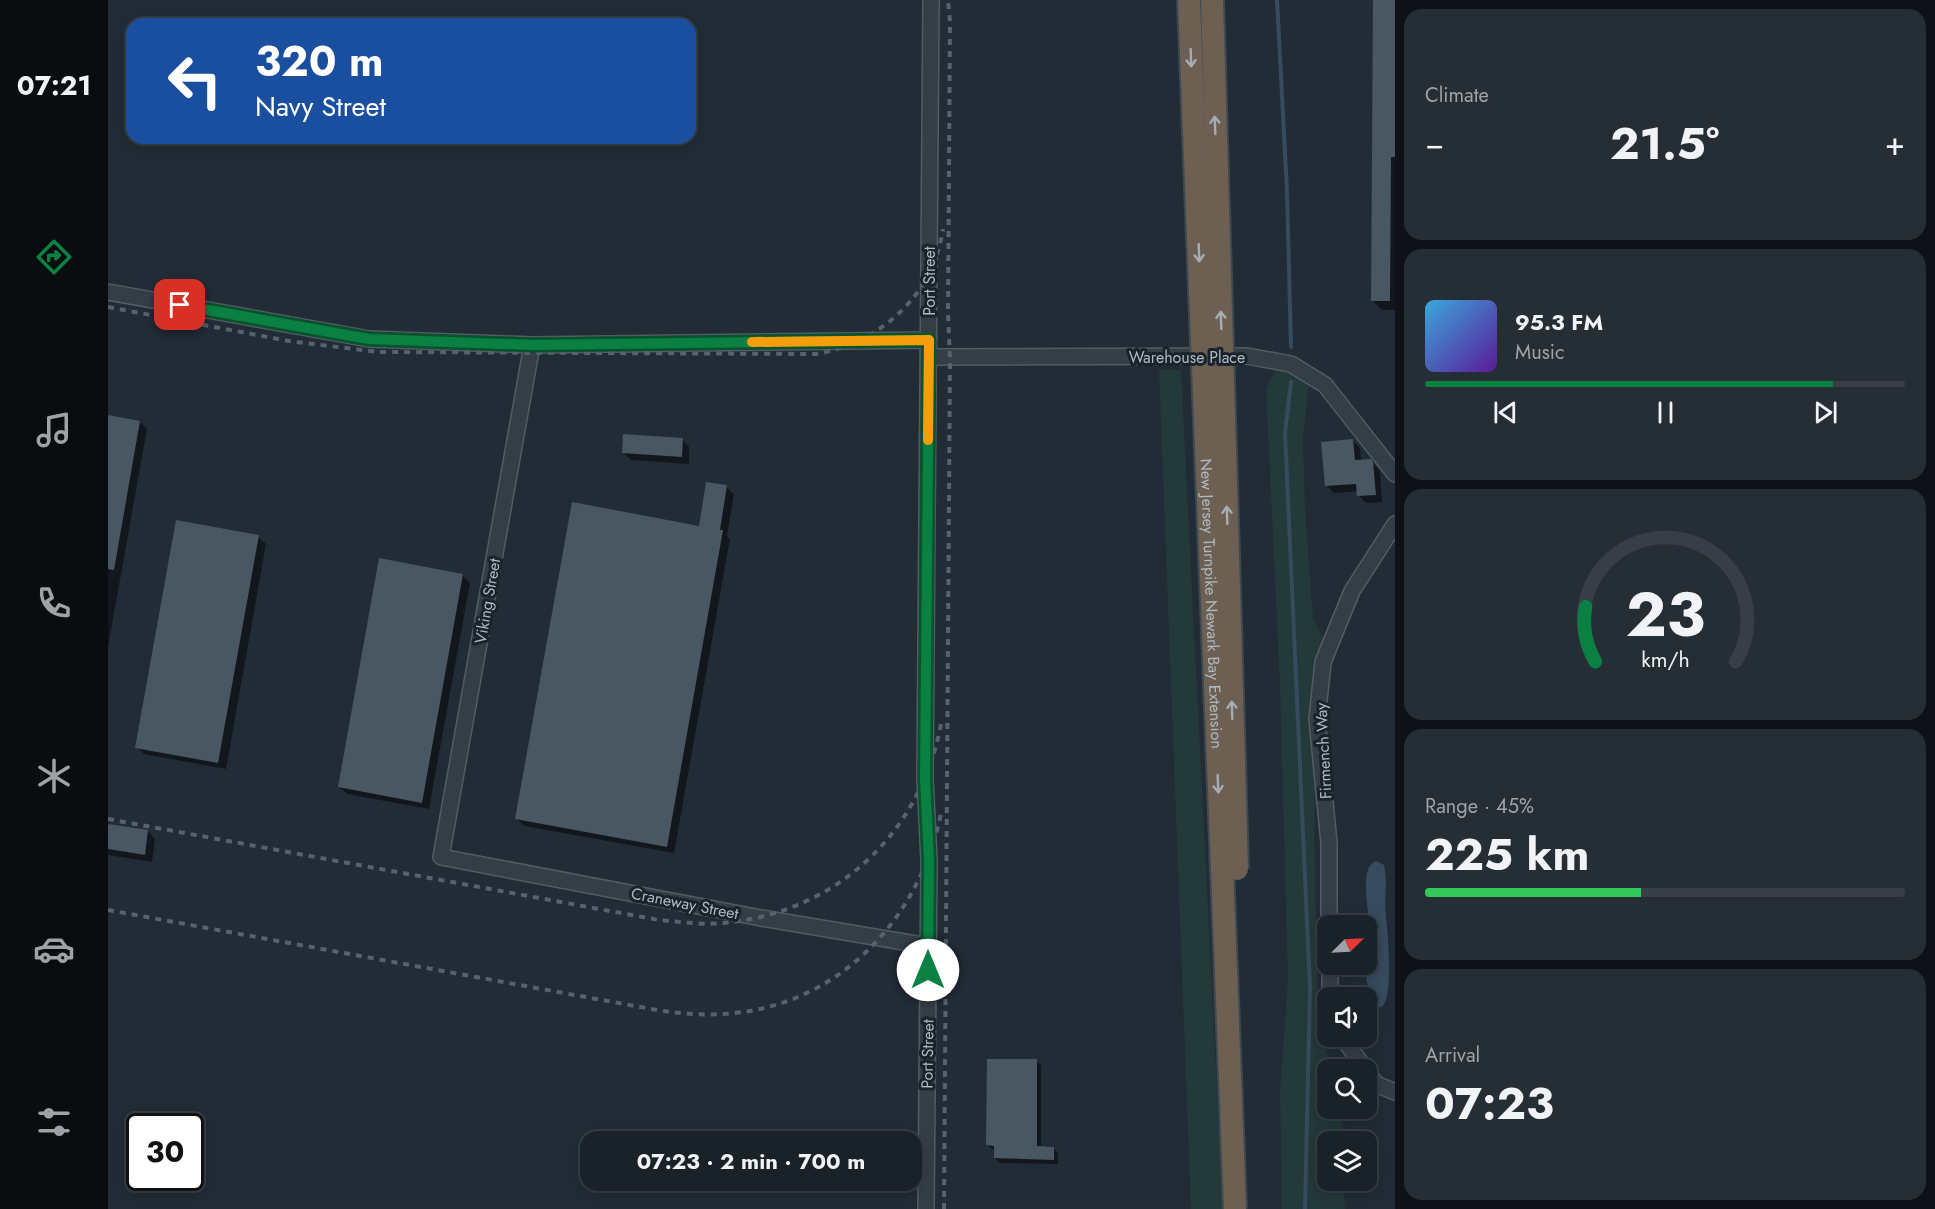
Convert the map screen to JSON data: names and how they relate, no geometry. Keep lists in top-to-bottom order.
{
  "streets": {
    "highway": ["New Jersey Turnpike Newark Bay Extension"],
    "street": [
      "Port Street",
      "Warehouse Place",
      "Viking Street",
      "Firmench Way",
      "Craneway Street"
    ]
  },
  "crossings": [
    ["Port Street", "Warehouse Place"],
    ["Port Street", "Craneway Street"],
    ["Viking Street", "Craneway Street"]
  ],
  "north": "top right",
  "page": {
    "tabs": "07:21",
    "tile": [
      "Climate",
      ["Range · 45%", "225 km"],
      ["Arrival", "07:23"]
    ],
    "turn": ["320 m", "Navy Street"],
    "heat": ["−", "21.5°", "+"],
    "song": ["95.3 FM", "Music"],
    "limit": "30",
    "trip": "07:23 · 2 min · 700 m",
    "gauge": ["23", "km/h"]
  }
}
